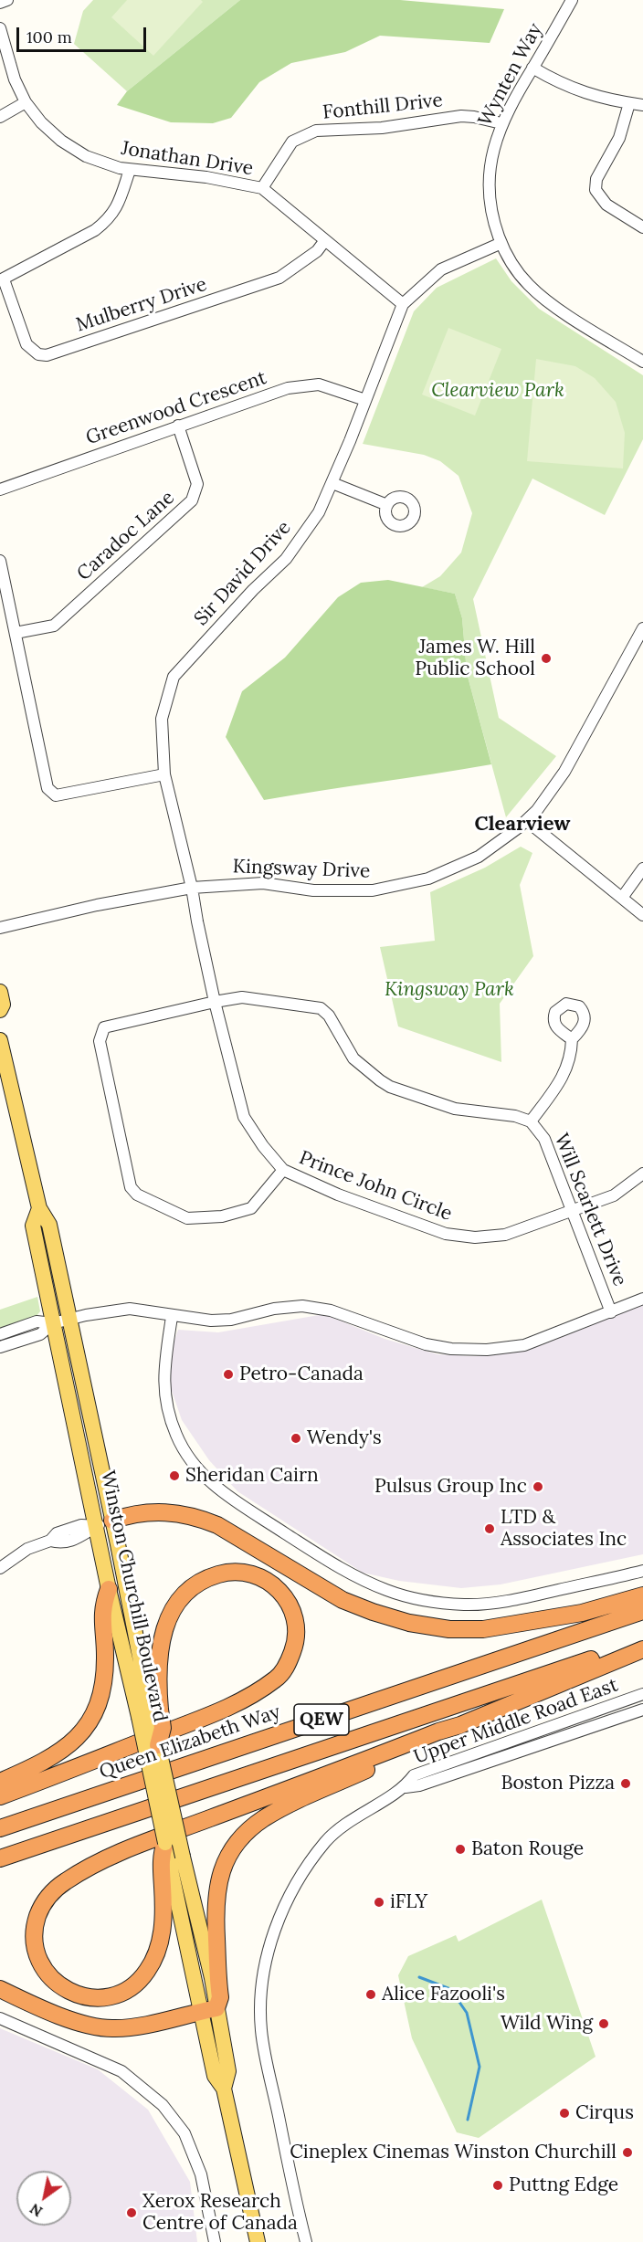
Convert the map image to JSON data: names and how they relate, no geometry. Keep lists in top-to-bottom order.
{
  "streets": {
    "highway": ["QEW", "Queen Elizabeth Way"],
    "main road": ["Winston Churchill Boulevard"],
    "street": [
      "Wynten Way",
      "Fonthill Drive",
      "Jonathan Drive",
      "Mulberry Drive",
      "Greenwood Crescent",
      "Caradoc Lane",
      "Sir David Drive",
      "Kingsway Drive",
      "Prince John Circle",
      "Will Scarlett Drive",
      "Upper Middle Road East"
    ]
  },
  "crossings": [
    ["Wynten Way", "Fonthill Drive"],
    ["Wynten Way", "Sir David Drive"],
    ["Fonthill Drive", "Jonathan Drive"],
    ["Jonathan Drive", "Mulberry Drive"],
    ["Jonathan Drive", "Sir David Drive"],
    ["Greenwood Crescent", "Caradoc Lane"],
    ["Greenwood Crescent", "Sir David Drive"],
    ["Sir David Drive", "Kingsway Drive"],
    ["Sir David Drive", "Prince John Circle"],
    ["Kingsway Drive", "Prince John Circle"],
    ["Prince John Circle", "Will Scarlett Drive"]
  ],
  "districts": ["Clearview"],
  "parks": ["Clearview Park", "Kingsway Park"],
  "places": [
    "James W. Hill Public School",
    "Petro-Canada",
    "Wendy's",
    "Sheridan Cairn",
    "Pulsus Group Inc",
    "LTD & Associates Inc",
    "Boston Pizza",
    "Baton Rouge",
    "iFLY",
    "Alice Fazooli's",
    "Wild Wing",
    "Cirqus",
    "Cineplex Cinemas Winston Churchill",
    "Puttng Edge",
    "Xerox Research Centre of Canada"
  ],
  "scale_bar": "100 m",
  "north": "bottom left"
}
